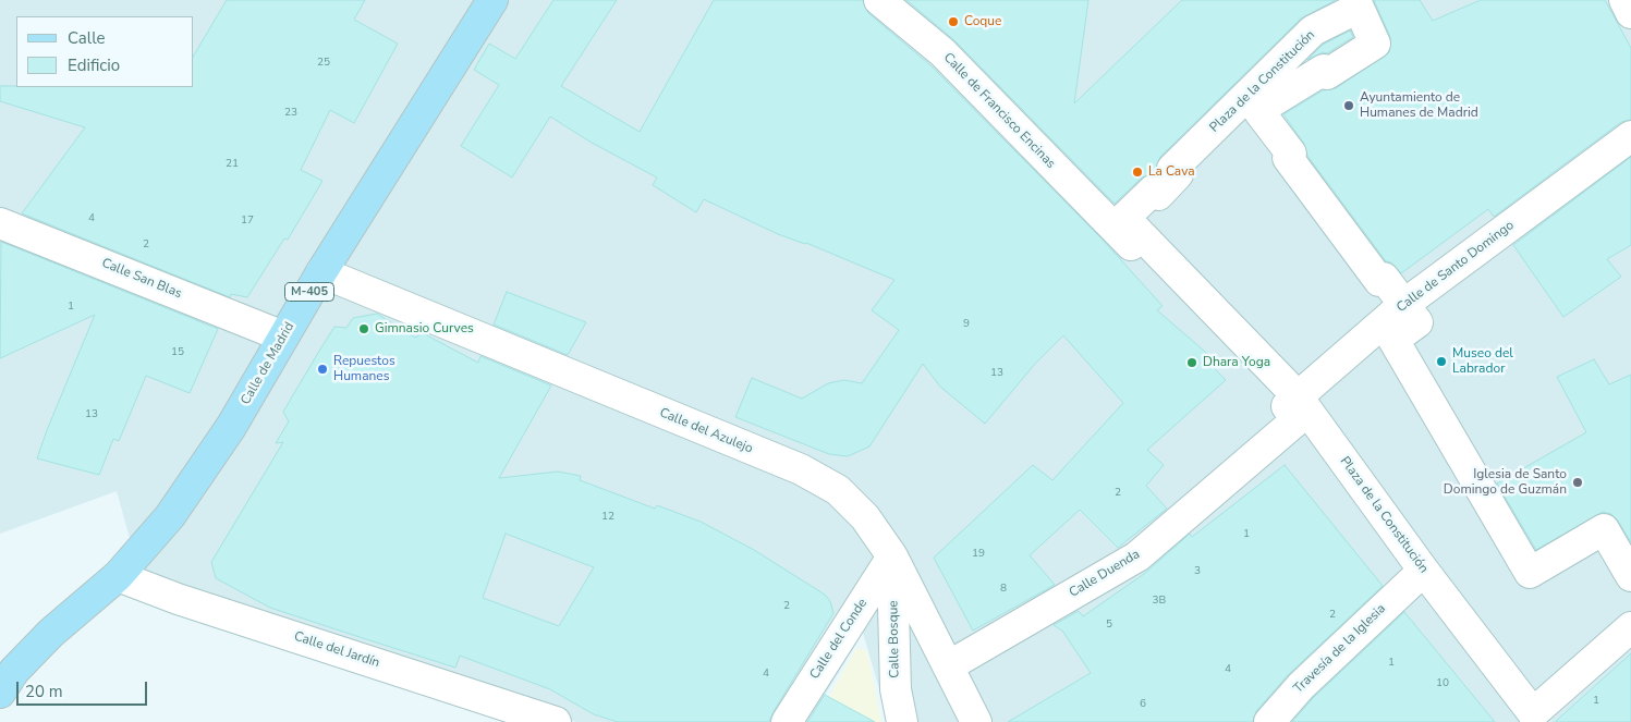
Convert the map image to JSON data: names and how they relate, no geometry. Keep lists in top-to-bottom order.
{
  "streets": {
    "main road": ["M-405", "Calle de Madrid"],
    "street": [
      "Plaza de la Constitución",
      "Calle de Francisco Encinas",
      "Calle de Santo Domingo",
      "Calle San Blas",
      "Calle del Azulejo",
      "Calle Duenda",
      "Calle del Conde",
      "Calle Bosque",
      "Travesía de la Iglesia",
      "Calle del Jardín"
    ]
  },
  "crossings": [
    ["Plaza de la Constitución", "Calle de Francisco Encinas"],
    ["Plaza de la Constitución", "Calle de Santo Domingo"],
    ["Plaza de la Constitución", "Calle Duenda"],
    ["Plaza de la Constitución", "Travesía de la Iglesia"],
    ["Calle de Santo Domingo", "Calle Duenda"],
    ["Calle San Blas", "Calle de Madrid"],
    ["Calle de Madrid", "Calle del Azulejo"],
    ["Calle de Madrid", "Calle del Jardín"],
    ["Calle del Azulejo", "Calle Duenda"],
    ["Calle del Azulejo", "Calle del Conde"],
    ["Calle del Azulejo", "Calle Bosque"],
    ["Calle del Conde", "Calle Bosque"]
  ],
  "places": [
    "Coque",
    "Ayuntamiento de Humanes de Madrid",
    "La Cava",
    "Gimnasio Curves",
    "Museo del Labrador",
    "Dhara Yoga",
    "Repuestos Humanes",
    "Iglesia de Santo Domingo de Guzmán"
  ],
  "house_numbers": [
    "25",
    "23",
    "21",
    "4",
    "17",
    "2",
    "1",
    "9",
    "15",
    "13",
    "13",
    "2",
    "12",
    "1",
    "19",
    "3",
    "8",
    "3B",
    "2",
    "2",
    "5",
    "1",
    "4",
    "4",
    "10",
    "1",
    "6"
  ],
  "legend": ["Calle", "Edificio"],
  "scale_bar": "20 m"
}
